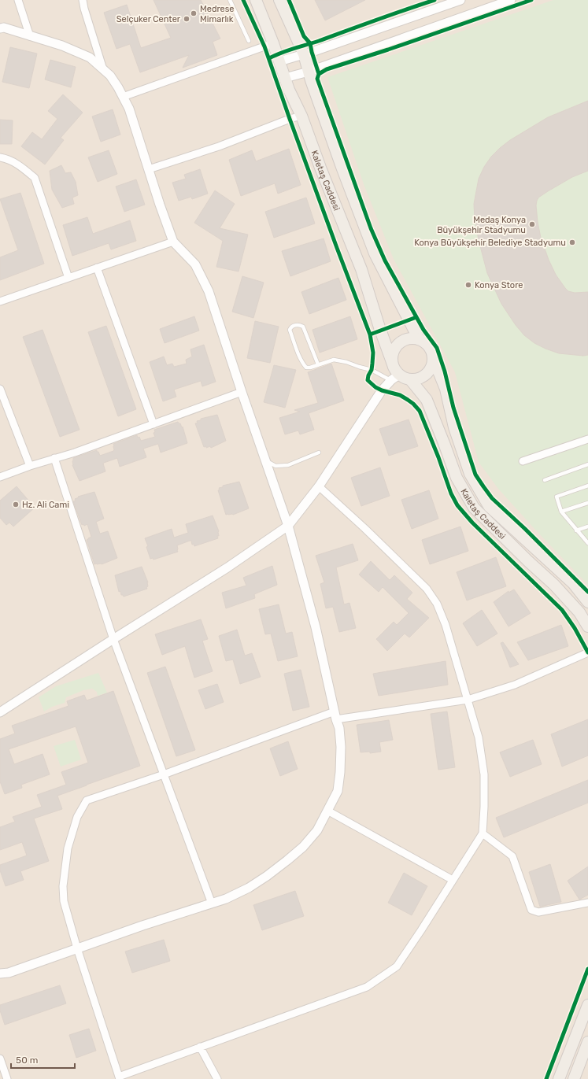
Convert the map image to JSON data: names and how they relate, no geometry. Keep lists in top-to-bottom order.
{
  "streets": {
    "main road": ["Kaletaş Caddesi"]
  },
  "places": [
    "Medrese Mimarlık",
    "Selçuker Center",
    "Medaş Konya Büyükşehir Stadyumu",
    "Konya Büyükşehir Belediye Stadyumu",
    "Konya Store",
    "Hz. Ali Cami"
  ],
  "scale_bar": "50 m"
}
